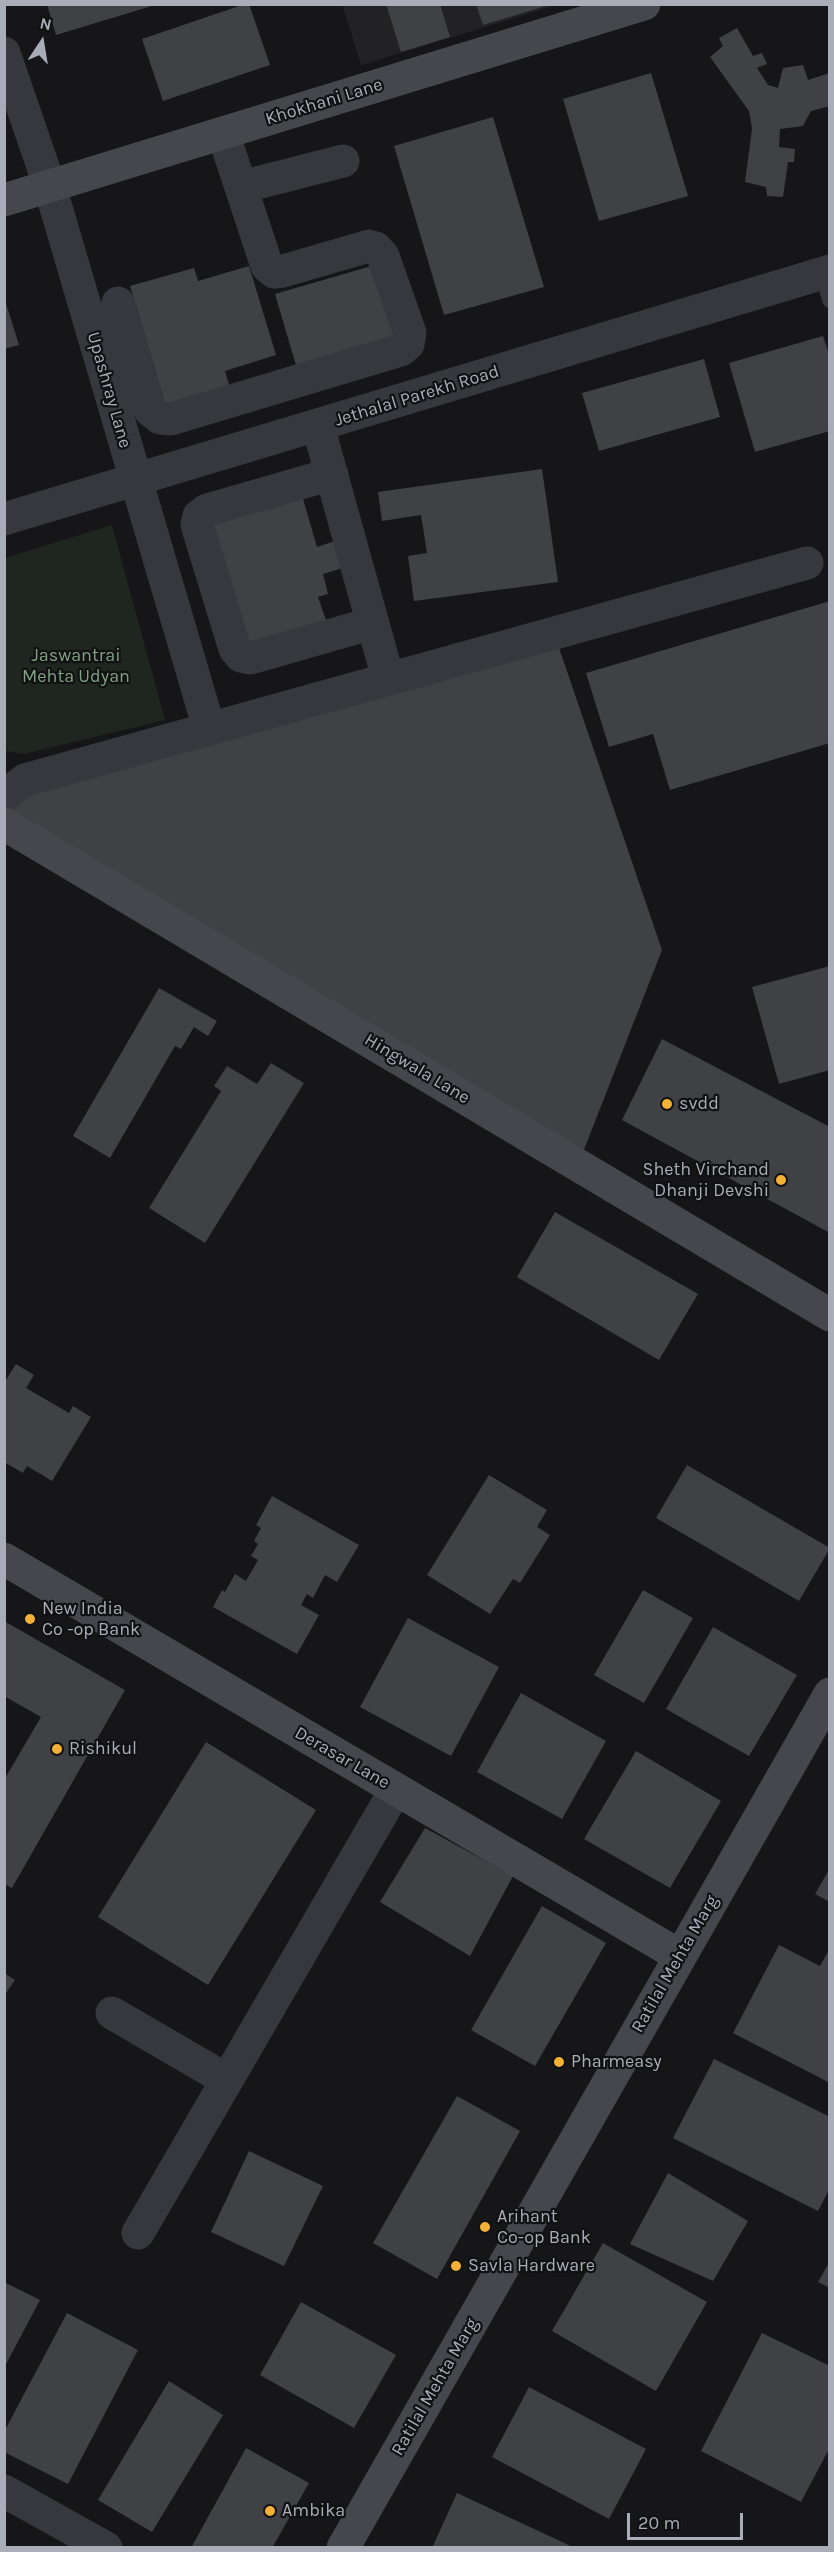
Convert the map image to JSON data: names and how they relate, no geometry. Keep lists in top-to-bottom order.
{
  "streets": {
    "street": [
      "Khokhani Lane",
      "Upashray Lane",
      "Jethalal Parekh Road",
      "Hingwala Lane",
      "Derasar Lane",
      "Ratilal Mehta Marg"
    ]
  },
  "crossings": [
    ["Khokhani Lane", "Upashray Lane"],
    ["Upashray Lane", "Jethalal Parekh Road"],
    ["Derasar Lane", "Ratilal Mehta Marg"]
  ],
  "parks": ["Jaswantrai Mehta Udyan"],
  "places": [
    "svdd",
    "Sheth Virchand Dhanji Devshi",
    "New India Co -op Bank",
    "Rishikul",
    "Pharmeasy",
    "Arihant Co-op Bank",
    "Savla Hardware",
    "Ambika"
  ],
  "scale_bar": "20 m",
  "north": "top"
}
